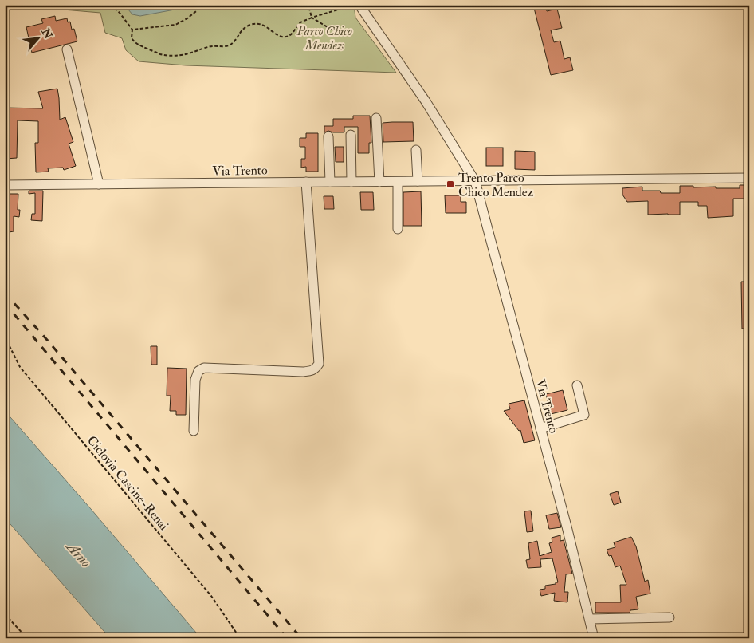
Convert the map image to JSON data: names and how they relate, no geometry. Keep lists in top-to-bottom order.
{
  "streets": {
    "street": ["Via Trento"],
    "path": ["Ciclovia Cascine-Renai"]
  },
  "water": ["Arno"],
  "parks": ["Parco Chico Mendez"],
  "places": {
    "transit": ["Trento Parco Chico Mendez"]
  },
  "north": "top right"
}
